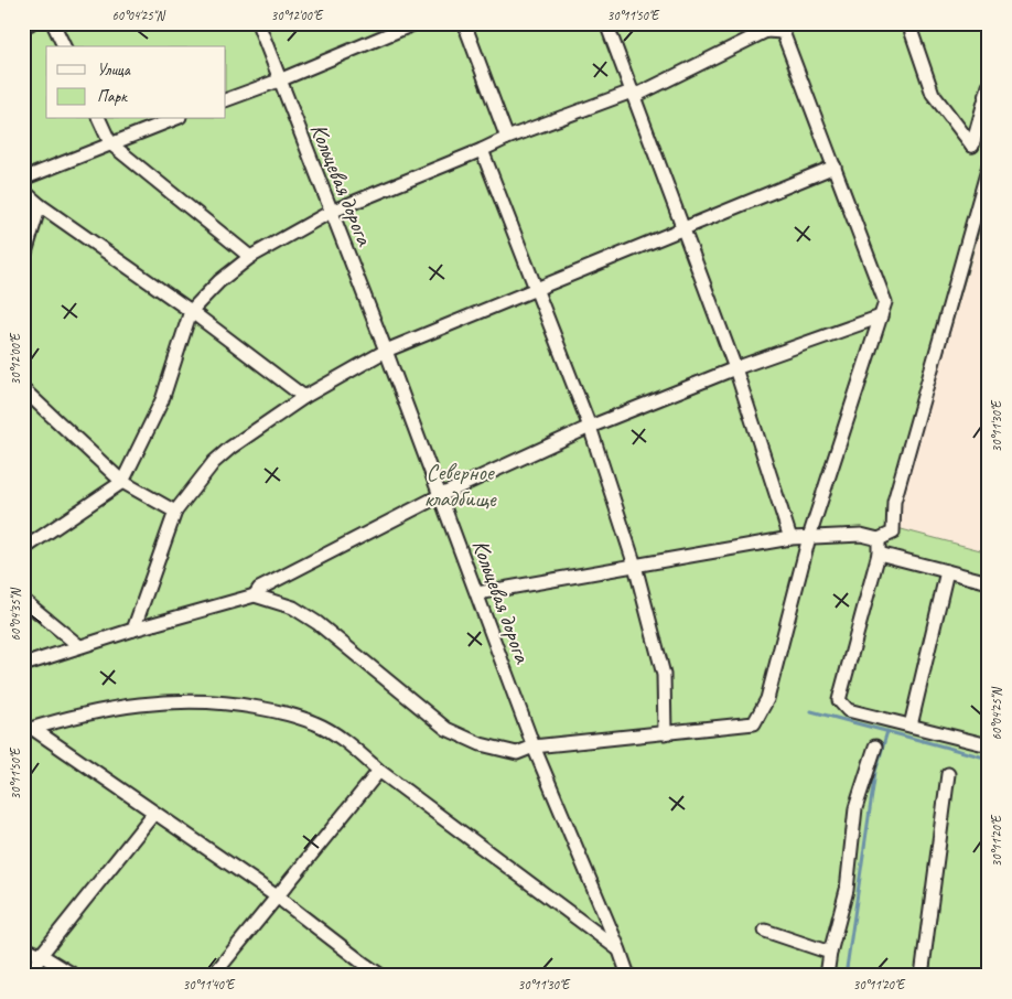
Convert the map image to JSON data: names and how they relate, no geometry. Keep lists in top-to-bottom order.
{
  "streets": {
    "lane": ["Кольцевая дорога"]
  },
  "parks": ["Северное кладбище"],
  "legend": ["Улица", "Парк"],
  "coordinates": [
    "60°04'25\"N",
    "30°12'00\"E",
    "30°11'50\"E",
    "30°11'30\"E",
    "60°04'35\"N",
    "30°11'20\"E",
    "30°11'40\"E"
  ]
}
